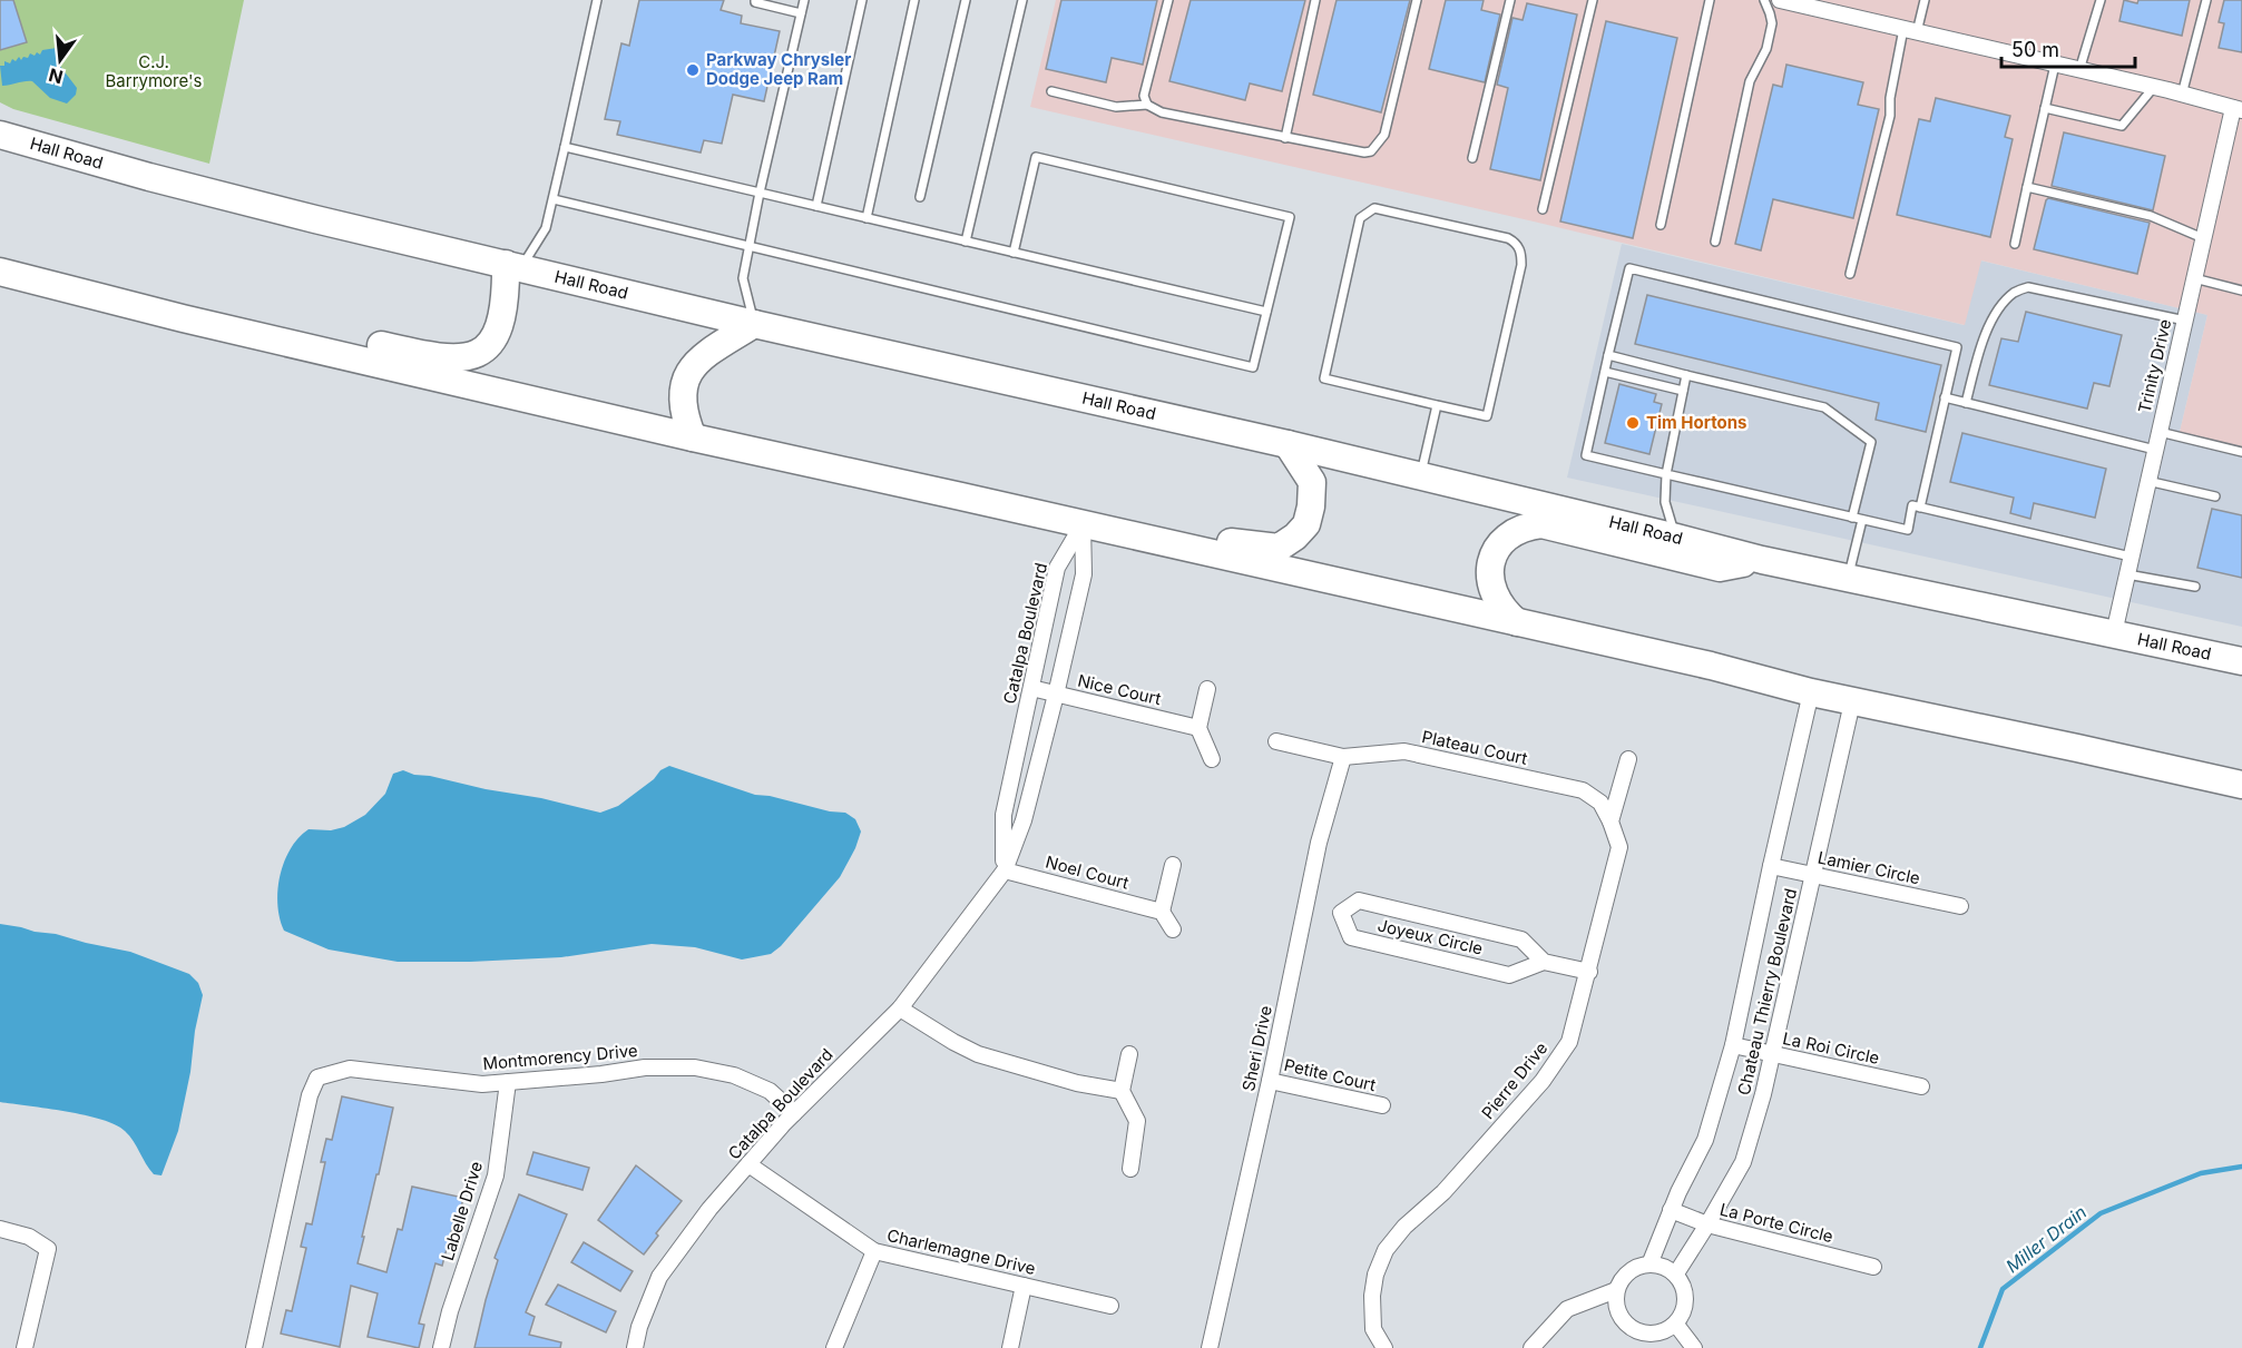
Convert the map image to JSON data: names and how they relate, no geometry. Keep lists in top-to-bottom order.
{
  "streets": {
    "highway": ["Hall Road"],
    "street": [
      "Trinity Drive",
      "Catalpa Boulevard",
      "Nice Court",
      "Plateau Court",
      "Lamier Circle",
      "Noel Court",
      "Joyeux Circle",
      "Chateau Thierry Boulevard",
      "Sheri Drive",
      "La Roi Circle",
      "Montmorency Drive",
      "Petite Court",
      "Pierre Drive",
      "Labelle Drive",
      "La Porte Circle",
      "Charlemagne Drive"
    ]
  },
  "crossings": [
    ["Hall Road", "Trinity Drive"],
    ["Catalpa Boulevard", "Nice Court"],
    ["Catalpa Boulevard", "Noel Court"],
    ["Catalpa Boulevard", "Montmorency Drive"],
    ["Catalpa Boulevard", "Charlemagne Drive"],
    ["Plateau Court", "Sheri Drive"],
    ["Plateau Court", "Pierre Drive"],
    ["Lamier Circle", "Chateau Thierry Boulevard"],
    ["Chateau Thierry Boulevard", "La Roi Circle"],
    ["Chateau Thierry Boulevard", "La Porte Circle"],
    ["Sheri Drive", "Petite Court"],
    ["Montmorency Drive", "Labelle Drive"]
  ],
  "water": ["Miller Drain"],
  "parks": ["C.J. Barrymore's"],
  "places": ["Parkway Chrysler Dodge Jeep Ram", "Tim Hortons"],
  "scale_bar": "50 m",
  "north": "bottom"
}
